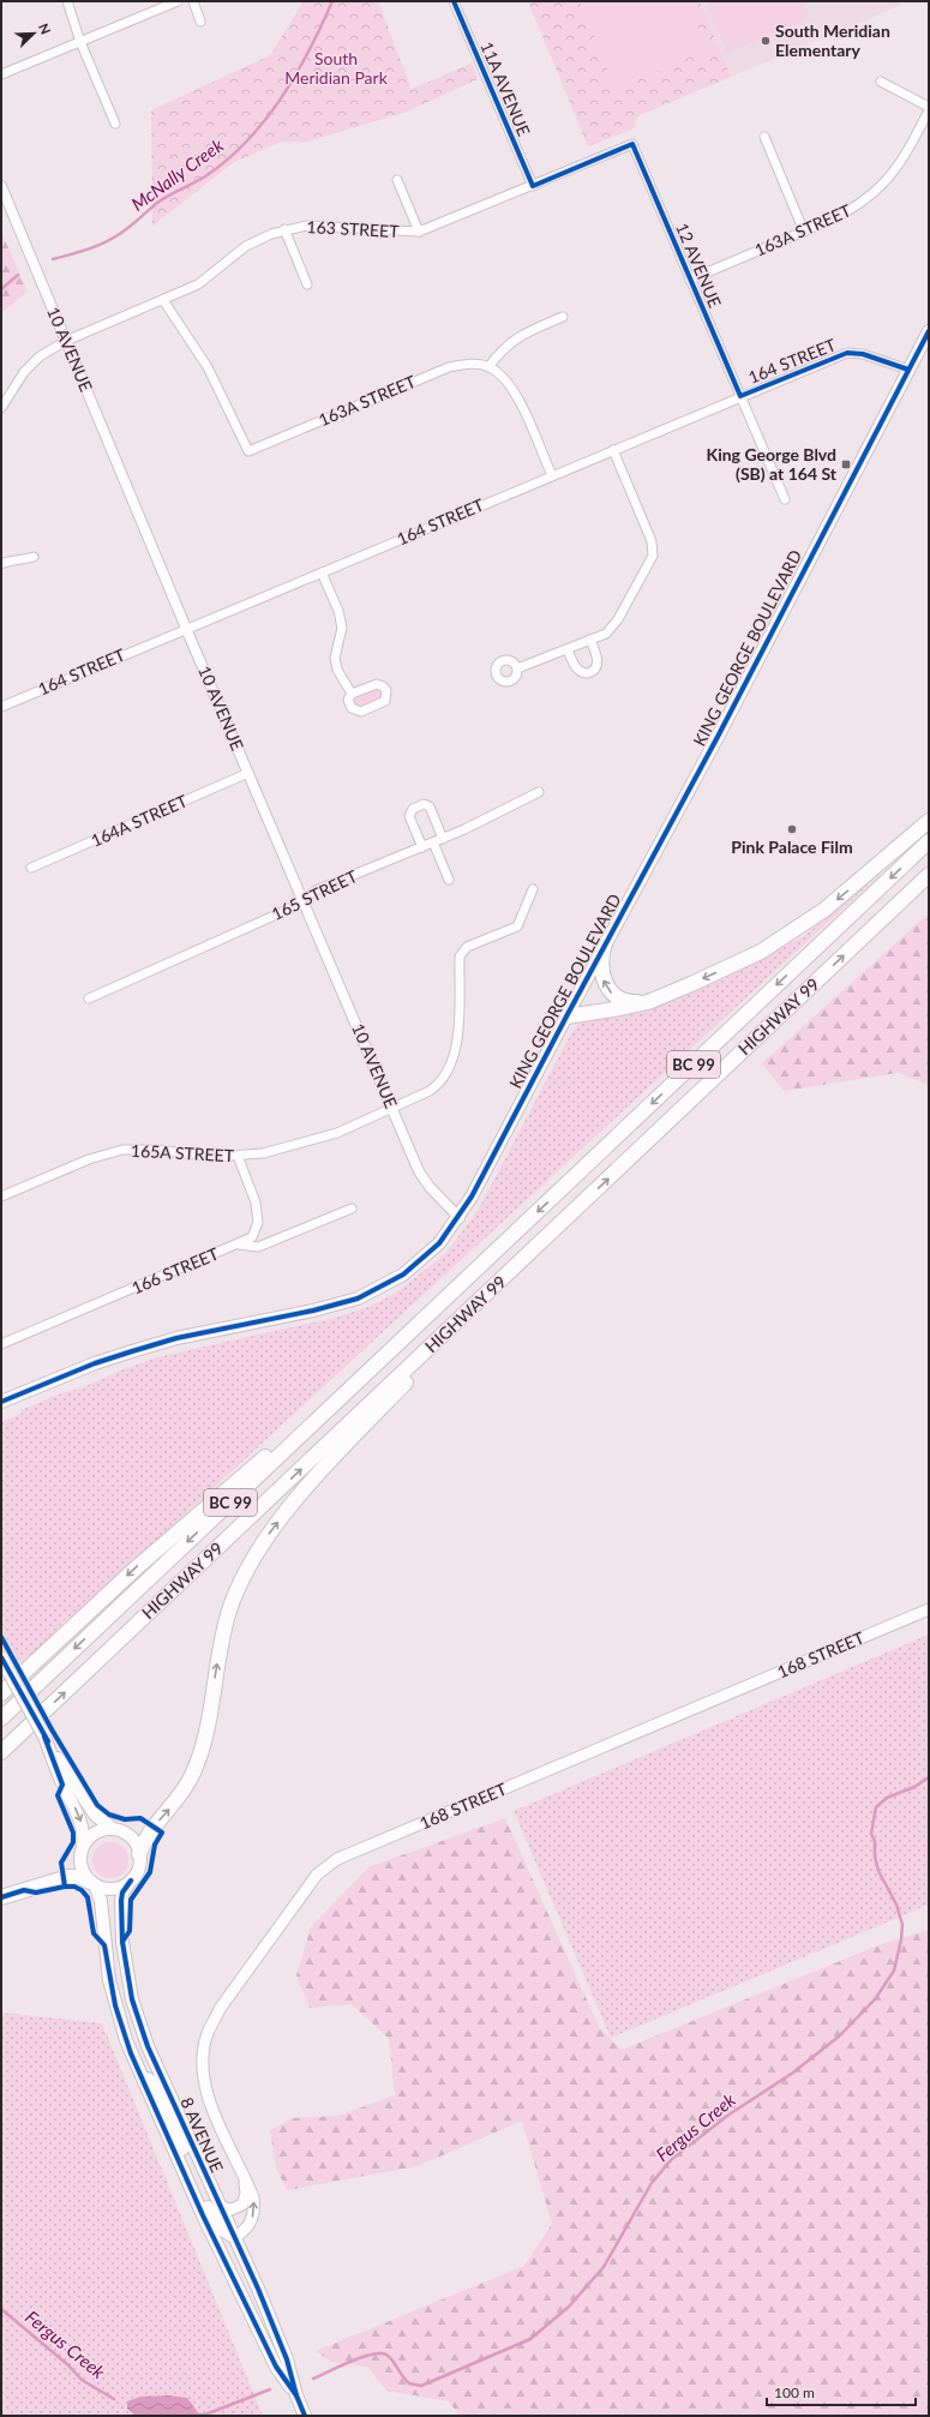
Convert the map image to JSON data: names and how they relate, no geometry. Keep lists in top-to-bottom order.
{
  "streets": {
    "highway": ["HIGHWAY 99", "BC 99"],
    "main road": ["KING GEORGE BOULEVARD", "168 STREET", "8 AVENUE"],
    "street": [
      "11A AVENUE",
      "163 STREET",
      "163A STREET",
      "12 AVENUE",
      "10 AVENUE",
      "164 STREET",
      "164A STREET",
      "165 STREET",
      "165A STREET",
      "166 STREET"
    ]
  },
  "crossings": [
    ["11A AVENUE", "163 STREET"],
    ["163 STREET", "163A STREET"],
    ["163 STREET", "12 AVENUE"],
    ["163 STREET", "10 AVENUE"],
    ["163A STREET", "12 AVENUE"],
    ["12 AVENUE", "164 STREET"],
    ["10 AVENUE", "164 STREET"],
    ["10 AVENUE", "KING GEORGE BOULEVARD"],
    ["10 AVENUE", "164A STREET"],
    ["10 AVENUE", "165 STREET"],
    ["10 AVENUE", "165A STREET"],
    ["164 STREET", "KING GEORGE BOULEVARD"],
    ["168 STREET", "8 AVENUE"]
  ],
  "water": ["McNally Creek", "Fergus Creek"],
  "parks": ["South Meridian Park"],
  "places": {
    "other": ["South Meridian Elementary", "Pink Palace Film"],
    "transit": ["King George Blvd (SB) at 164 St"]
  },
  "scale_bar": "100 m",
  "north": "top right"
}
